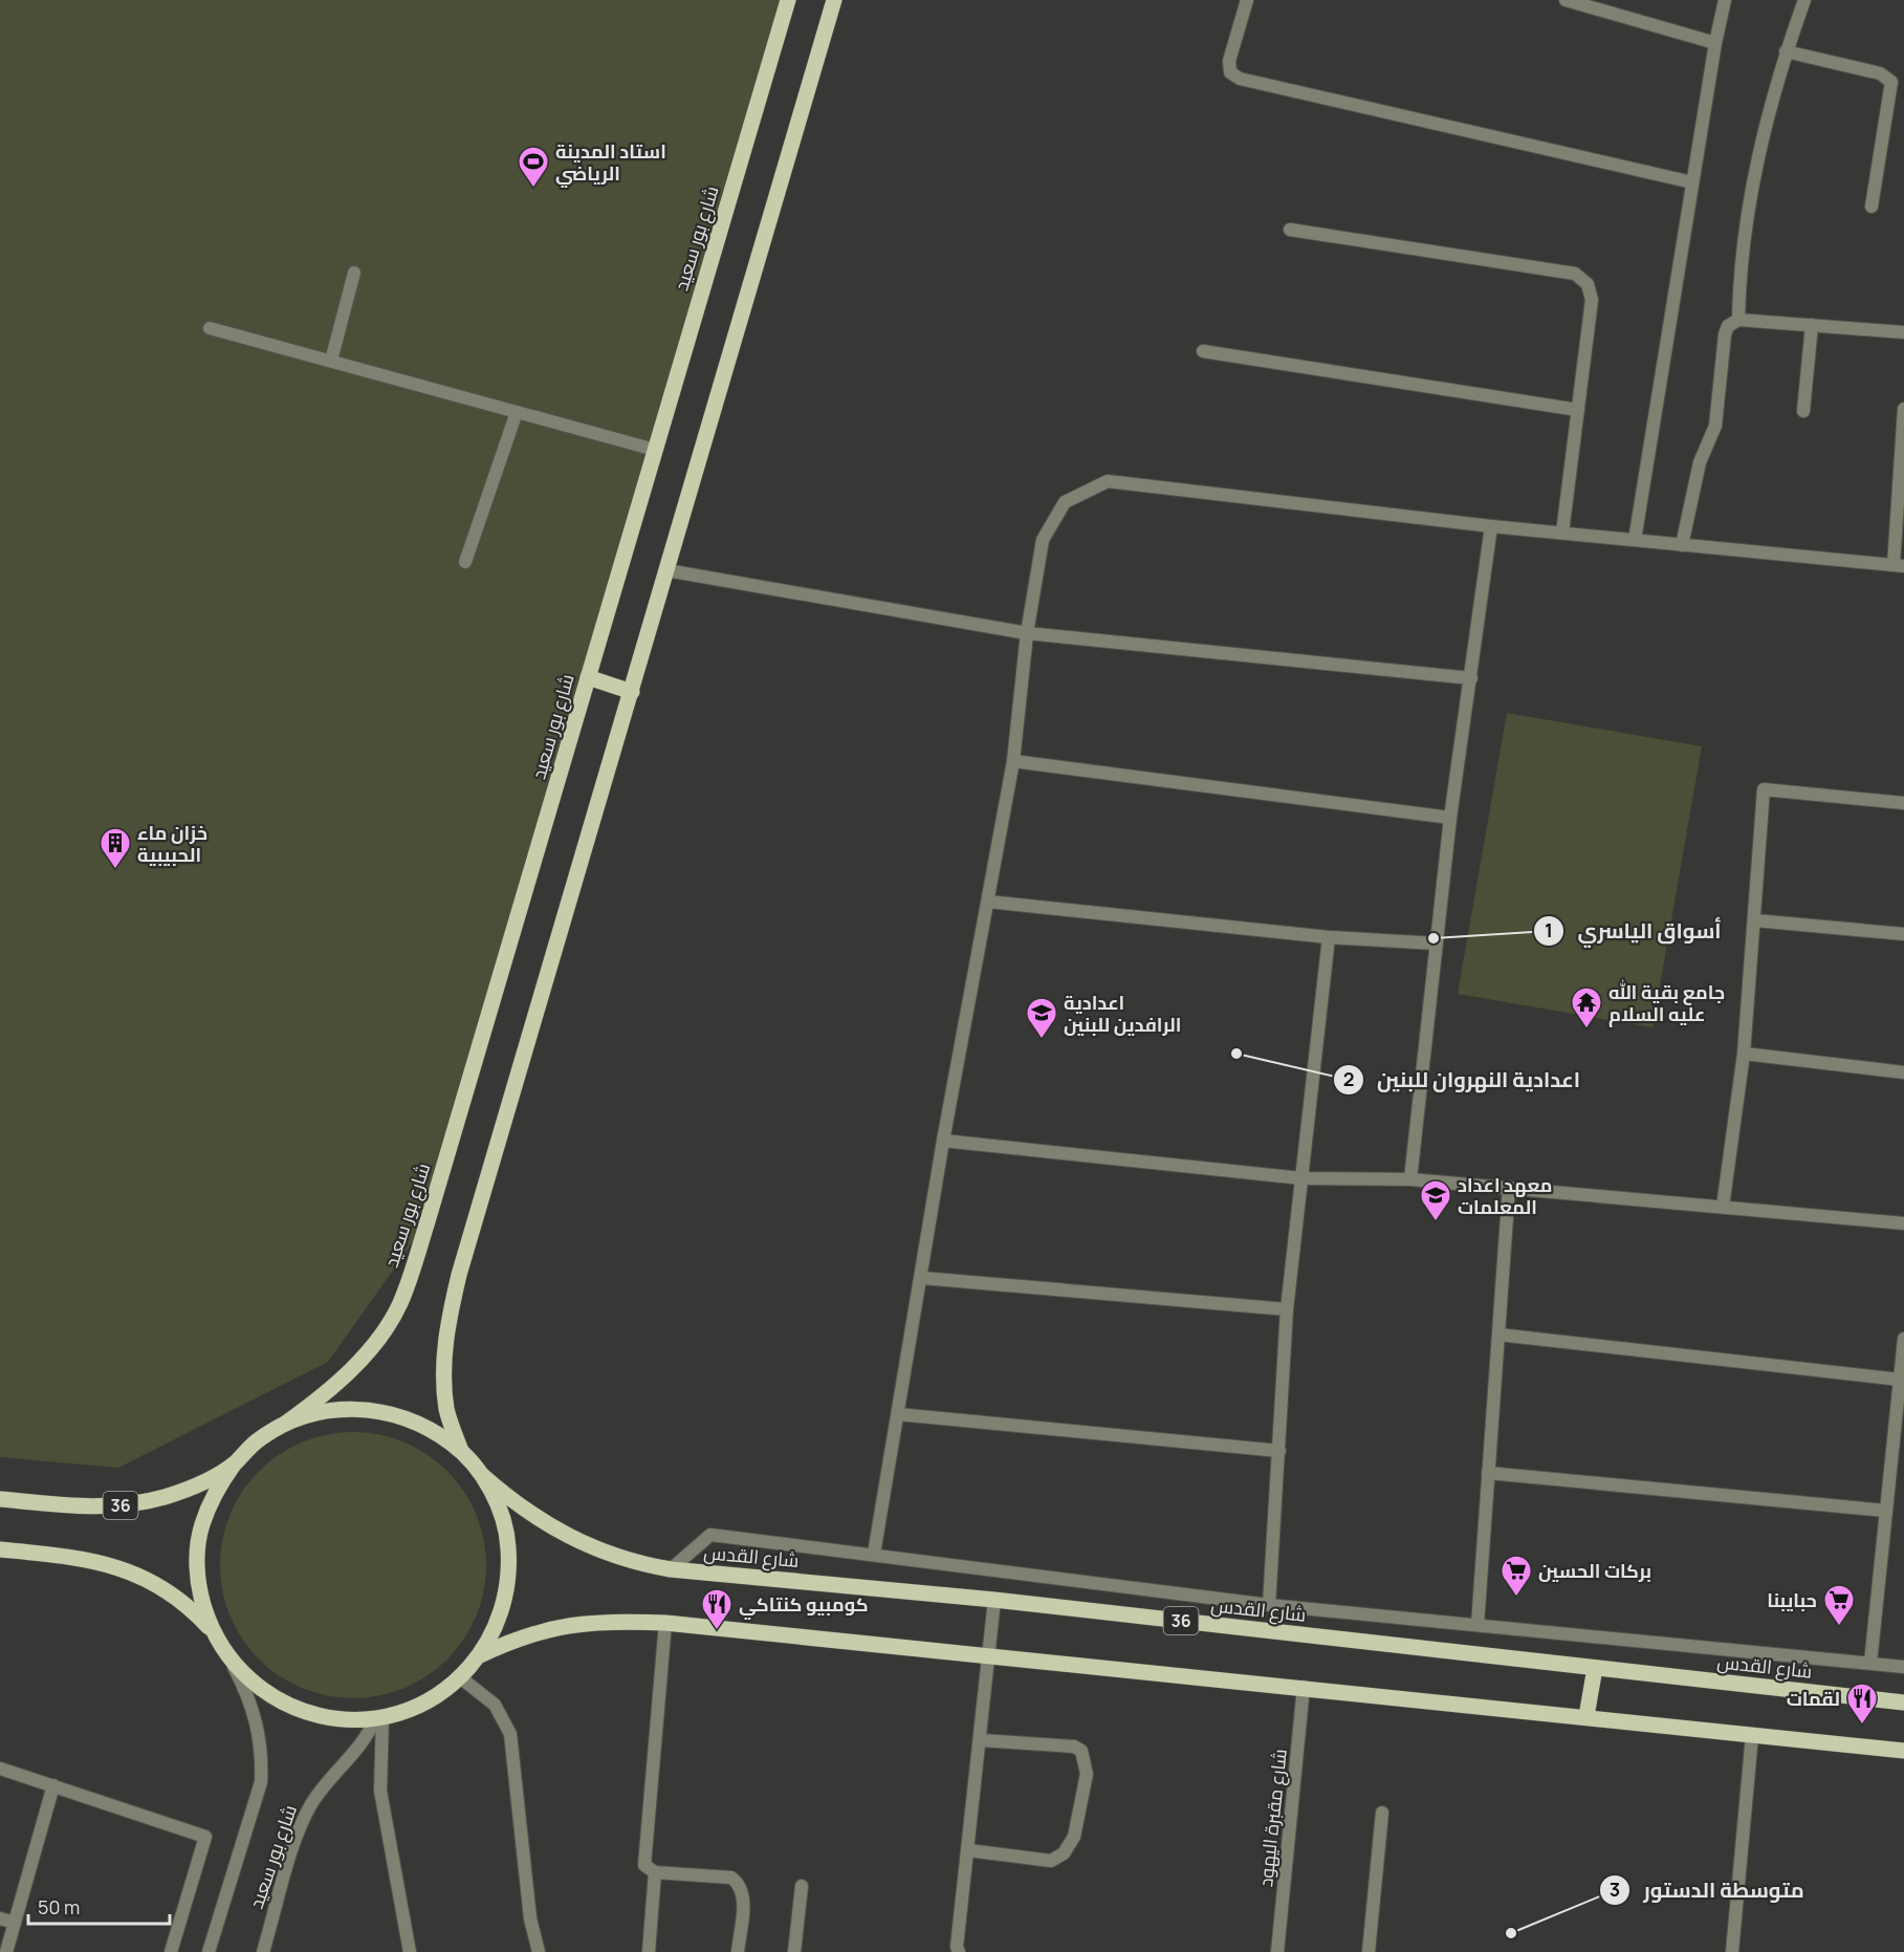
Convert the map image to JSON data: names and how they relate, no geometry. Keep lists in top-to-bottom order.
{
  "streets": {
    "main road": ["شارع بور سعيد", "36", "شارع القدس"],
    "street": ["شارع مقبرة اليهود"]
  },
  "places": {
    "sports": ["استاد المدينة الرياضي"],
    "building": ["خزان ماء الحبيبية"],
    "other": ["أسواق الياسري", "اعدادية النهروان للبنين", "متوسطة الدستور"],
    "temple": ["جامع بقية الله عليه السلام"],
    "school or university": ["اعدادية الرافدين للبنين", "معهد اعداد المعلمات"],
    "supermarket": ["بركات الحسين", "حبايبنا"],
    "restaurant": ["كومبيو كنتاكي", "لقمات"]
  },
  "scale_bar": "50 m"
}
